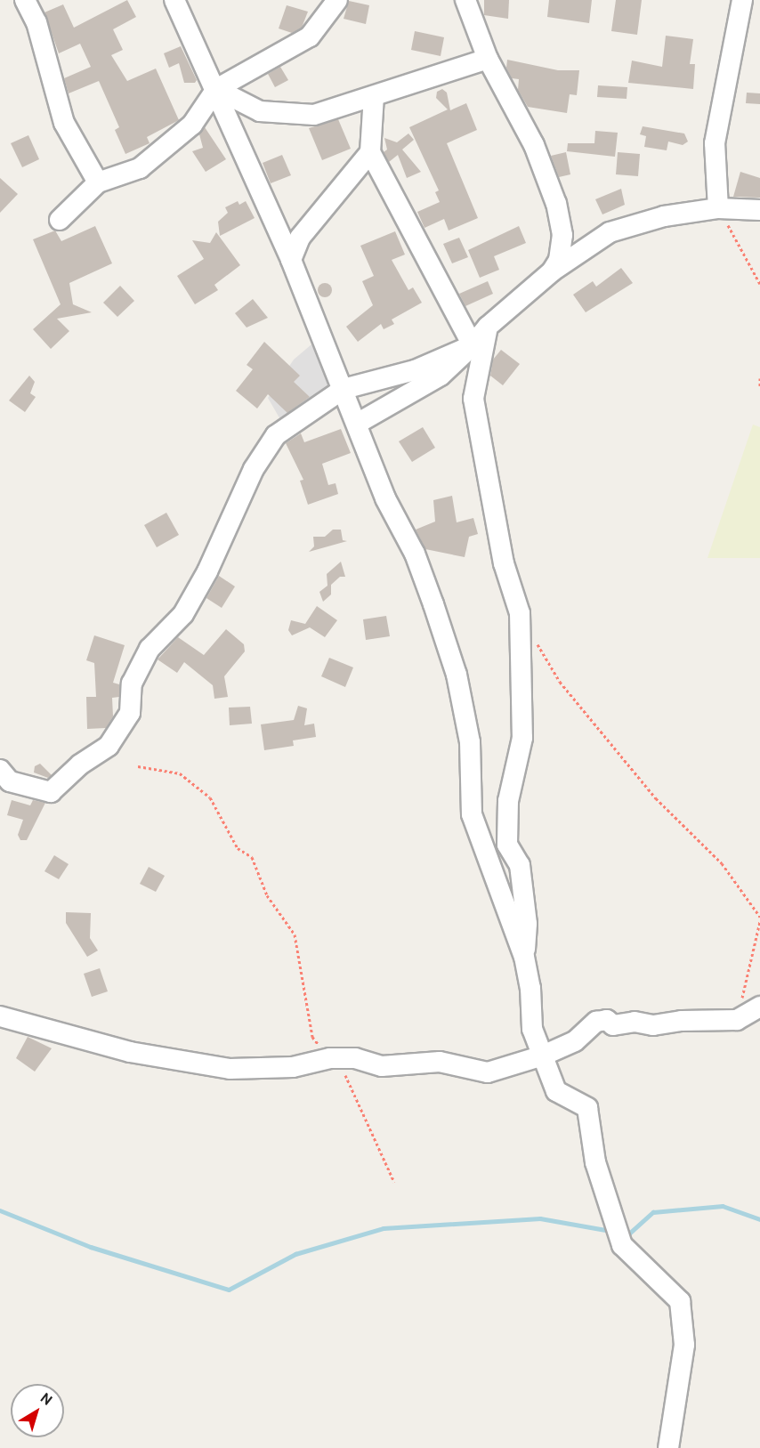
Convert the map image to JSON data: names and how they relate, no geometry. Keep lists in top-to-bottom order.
{
  "north": "top right"
}
